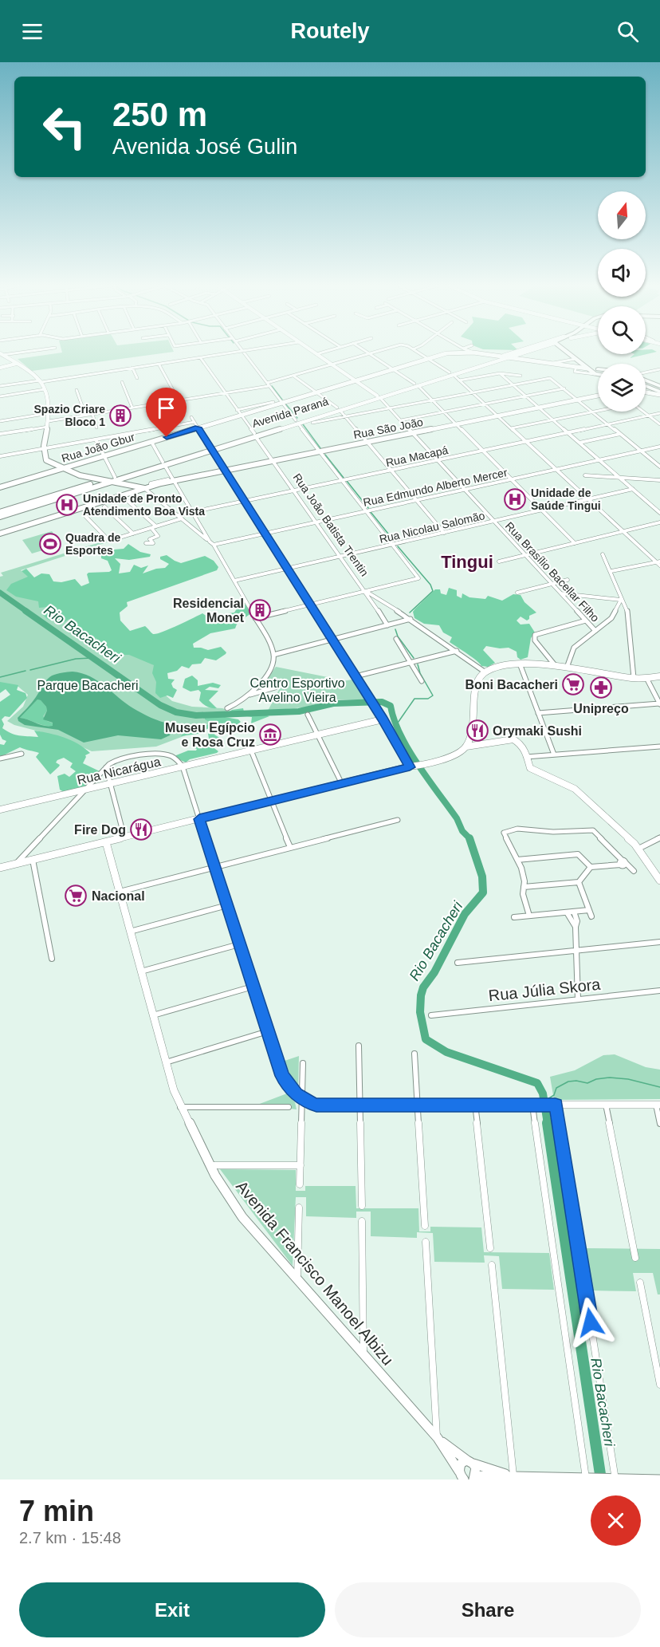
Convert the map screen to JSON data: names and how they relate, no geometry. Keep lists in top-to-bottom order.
{
  "streets": {
    "main road": ["Avenida Paraná", "Rua São João", "Rua João Gbur"],
    "street": [
      "Rua Macapá",
      "Rua Edmundo Alberto Mercer",
      "Rua João Batista Trentin",
      "Rua Nicolau Salomão",
      "Rua Brasílio Bacellar Filho",
      "Rua Nicarágua",
      "Rua Júlia Skora",
      "Avenida Francisco Manoel Albizu"
    ]
  },
  "crossings": [
    ["Avenida Paraná", "Rua João Gbur"],
    ["Avenida Paraná", "Rua João Batista Trentin"],
    ["Avenida Paraná", "Rua Brasílio Bacellar Filho"],
    ["Rua São João", "Rua João Batista Trentin"],
    ["Rua São João", "Rua Brasílio Bacellar Filho"],
    ["Rua João Gbur", "Rua João Batista Trentin"],
    ["Rua Macapá", "Rua João Batista Trentin"],
    ["Rua Macapá", "Rua Brasílio Bacellar Filho"],
    ["Rua Edmundo Alberto Mercer", "Rua João Batista Trentin"],
    ["Rua Edmundo Alberto Mercer", "Rua Brasílio Bacellar Filho"],
    ["Rua João Batista Trentin", "Rua Nicolau Salomão"],
    ["Rua Nicolau Salomão", "Rua Brasílio Bacellar Filho"]
  ],
  "districts": ["Tingui"],
  "water": ["Rio Bacacheri"],
  "parks": ["Centro Esportivo Avelino Vieira", "Parque Bacacheri"],
  "places": {
    "building": ["Spazio Criare Bloco 1", "Residencial Monet"],
    "hospital": ["Unidade de Saúde Tingui", "Unidade de Pronto Atendimento Boa Vista"],
    "sports": ["Quadra de Esportes"],
    "supermarket": ["Boni Bacacheri", "Nacional"],
    "pharmacy": ["Unipreço"],
    "restaurant": ["Orymaki Sushi", "Fire Dog"],
    "museum": ["Museu Egípcio e Rosa Cruz"]
  },
  "north": "top",
  "page": {
    "header": "Routely",
    "turn": ["250 m", "Avenida José Gulin"],
    "heading": ["7 min", "2.7 km · 15:48"],
    "buttons": ["Exit", "Share"]
  }
}
